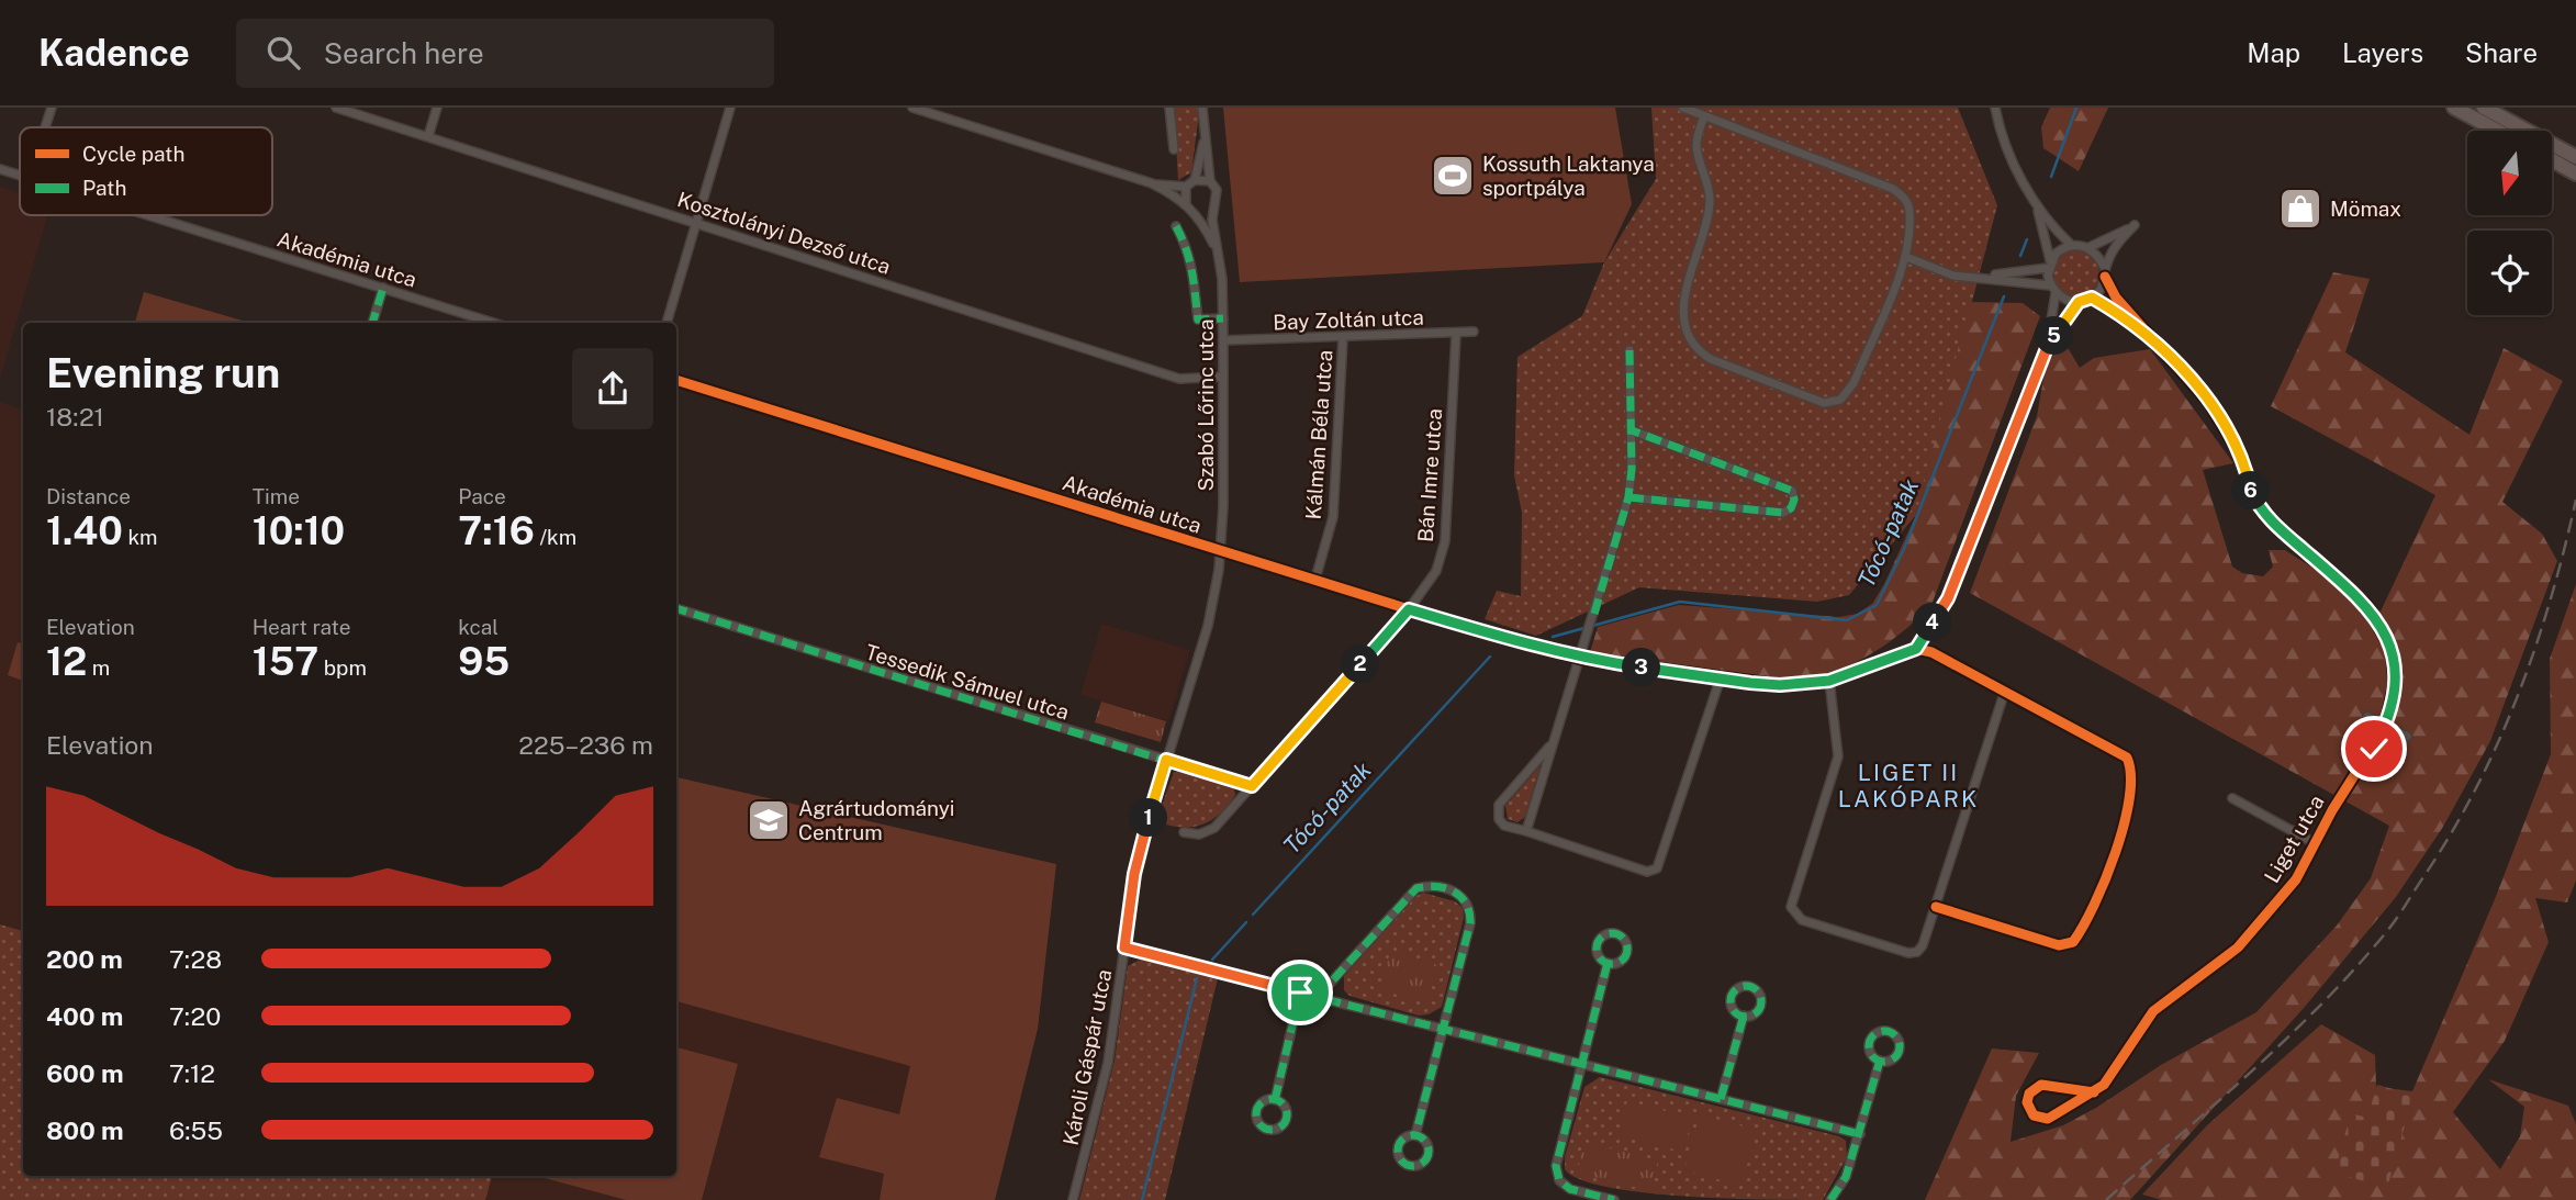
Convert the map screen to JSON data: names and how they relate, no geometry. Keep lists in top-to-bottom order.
{
  "streets": {
    "street": [
      "Kosztolányi Dezső utca",
      "Akadémia utca",
      "Bay Zoltán utca",
      "Szabó Lőrinc utca",
      "Kálmán Béla utca",
      "Bán Imre utca",
      "Tessedik Sámuel utca",
      "Liget utca",
      "Károli Gáspár utca"
    ]
  },
  "crossings": [
    ["Kosztolányi Dezső utca", "Szabó Lőrinc utca"],
    ["Akadémia utca", "Szabó Lőrinc utca"],
    ["Akadémia utca", "Kálmán Béla utca"],
    ["Akadémia utca", "Bán Imre utca"],
    ["Bay Zoltán utca", "Szabó Lőrinc utca"],
    ["Bay Zoltán utca", "Kálmán Béla utca"],
    ["Bay Zoltán utca", "Bán Imre utca"],
    ["Szabó Lőrinc utca", "Tessedik Sámuel utca"],
    ["Szabó Lőrinc utca", "Károli Gáspár utca"],
    ["Bán Imre utca", "Tessedik Sámuel utca"]
  ],
  "districts": ["LIGET II LAKÓPARK"],
  "water": ["Tócó-patak"],
  "places": {
    "sports": ["Kossuth Laktanya sportpálya"],
    "shop": ["Mömax"],
    "school or university": ["Agrártudományi Centrum"]
  },
  "legend": ["Cycle path", "Path"],
  "north": "bottom",
  "page": {
    "header": "Kadence",
    "search": "Search here",
    "nav": ["Map", "Layers", "Share"],
    "pins": [
      "5",
      "6",
      "4",
      "2",
      "3",
      "1"
    ],
    "heading": ["Evening run", "18:21"],
    "stats": [
      ["Distance", "1.40 km"],
      ["Time", "10:10"],
      ["Pace", "7:16 /km"],
      ["Elevation", "12 m"],
      ["Heart rate", "157 bpm"],
      ["kcal", "95"]
    ],
    "chart": ["Elevation", "225–236 m"],
    "list": [
      {
        "name": "200 m",
        "note": "7:28"
      },
      {
        "name": "400 m",
        "note": "7:20"
      },
      {
        "name": "600 m",
        "note": "7:12"
      },
      {
        "name": "800 m",
        "note": "6:55"
      }
    ]
  }
}
